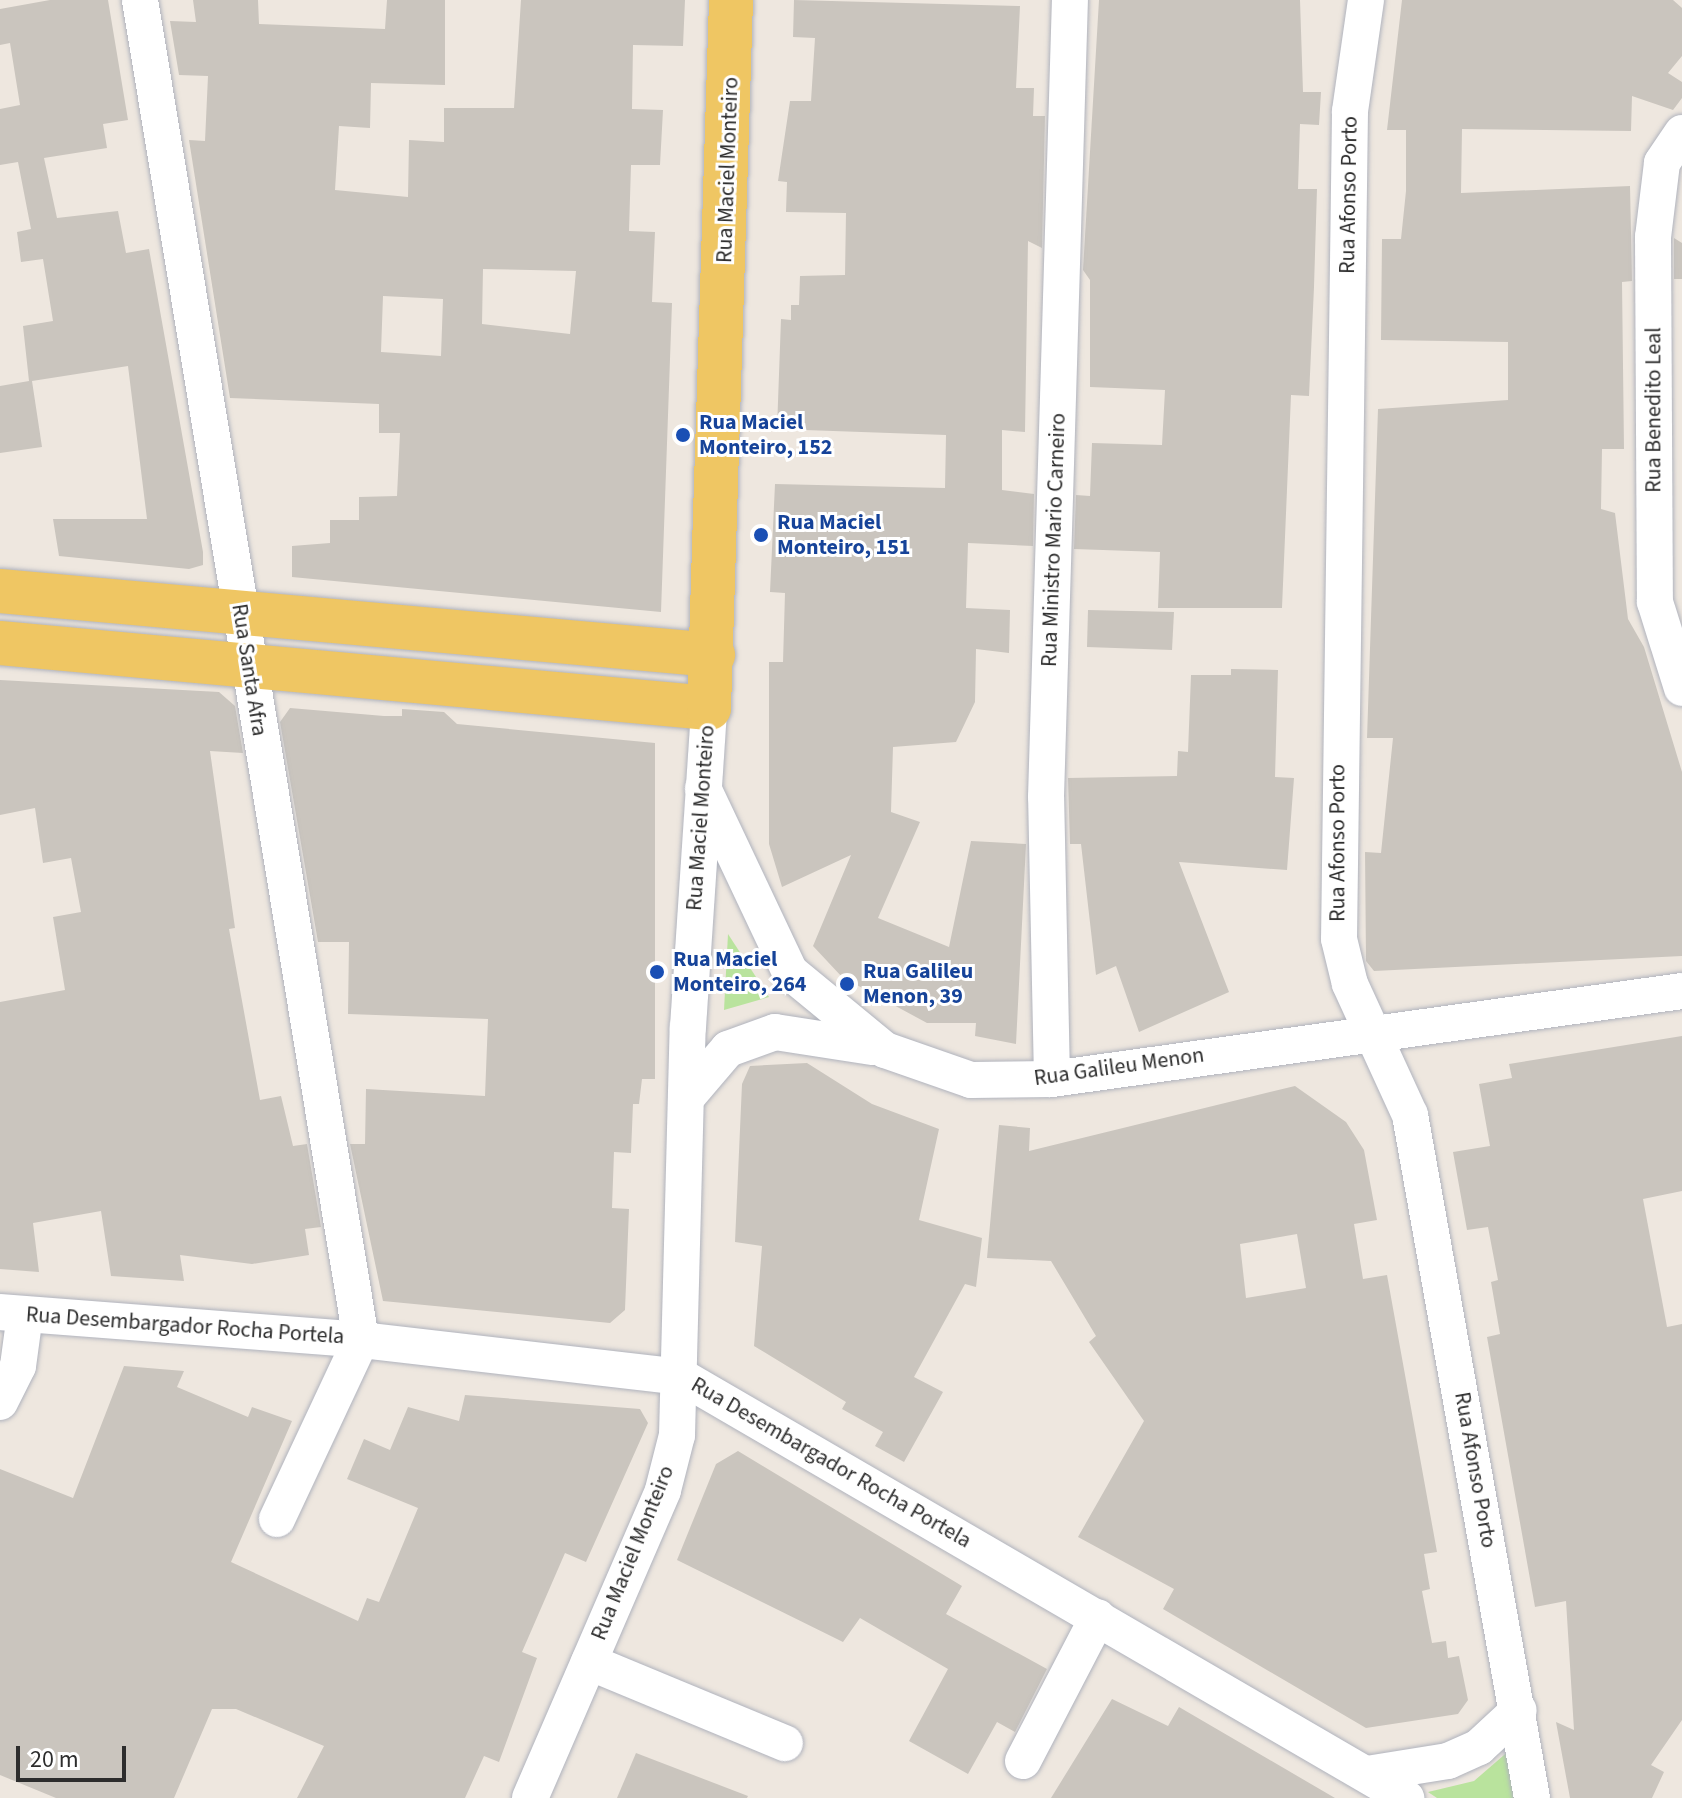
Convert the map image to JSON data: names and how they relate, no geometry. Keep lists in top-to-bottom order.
{
  "streets": {
    "main road": ["Rua Maciel Monteiro"],
    "street": [
      "Rua Afonso Porto",
      "Rua Benedito Leal",
      "Rua Ministro Mario Carneiro",
      "Rua Santa Afra",
      "Rua Galileu Menon",
      "Rua Desembargador Rocha Portela"
    ]
  },
  "crossings": [
    ["Rua Maciel Monteiro", "Rua Galileu Menon"],
    ["Rua Maciel Monteiro", "Rua Desembargador Rocha Portela"],
    ["Rua Afonso Porto", "Rua Galileu Menon"],
    ["Rua Ministro Mario Carneiro", "Rua Galileu Menon"],
    ["Rua Santa Afra", "Rua Desembargador Rocha Portela"]
  ],
  "places": [
    "Rua Maciel Monteiro, 152",
    "Rua Maciel Monteiro, 151",
    "Rua Maciel Monteiro, 264",
    "Rua Galileu Menon, 39"
  ],
  "scale_bar": "20 m"
}
